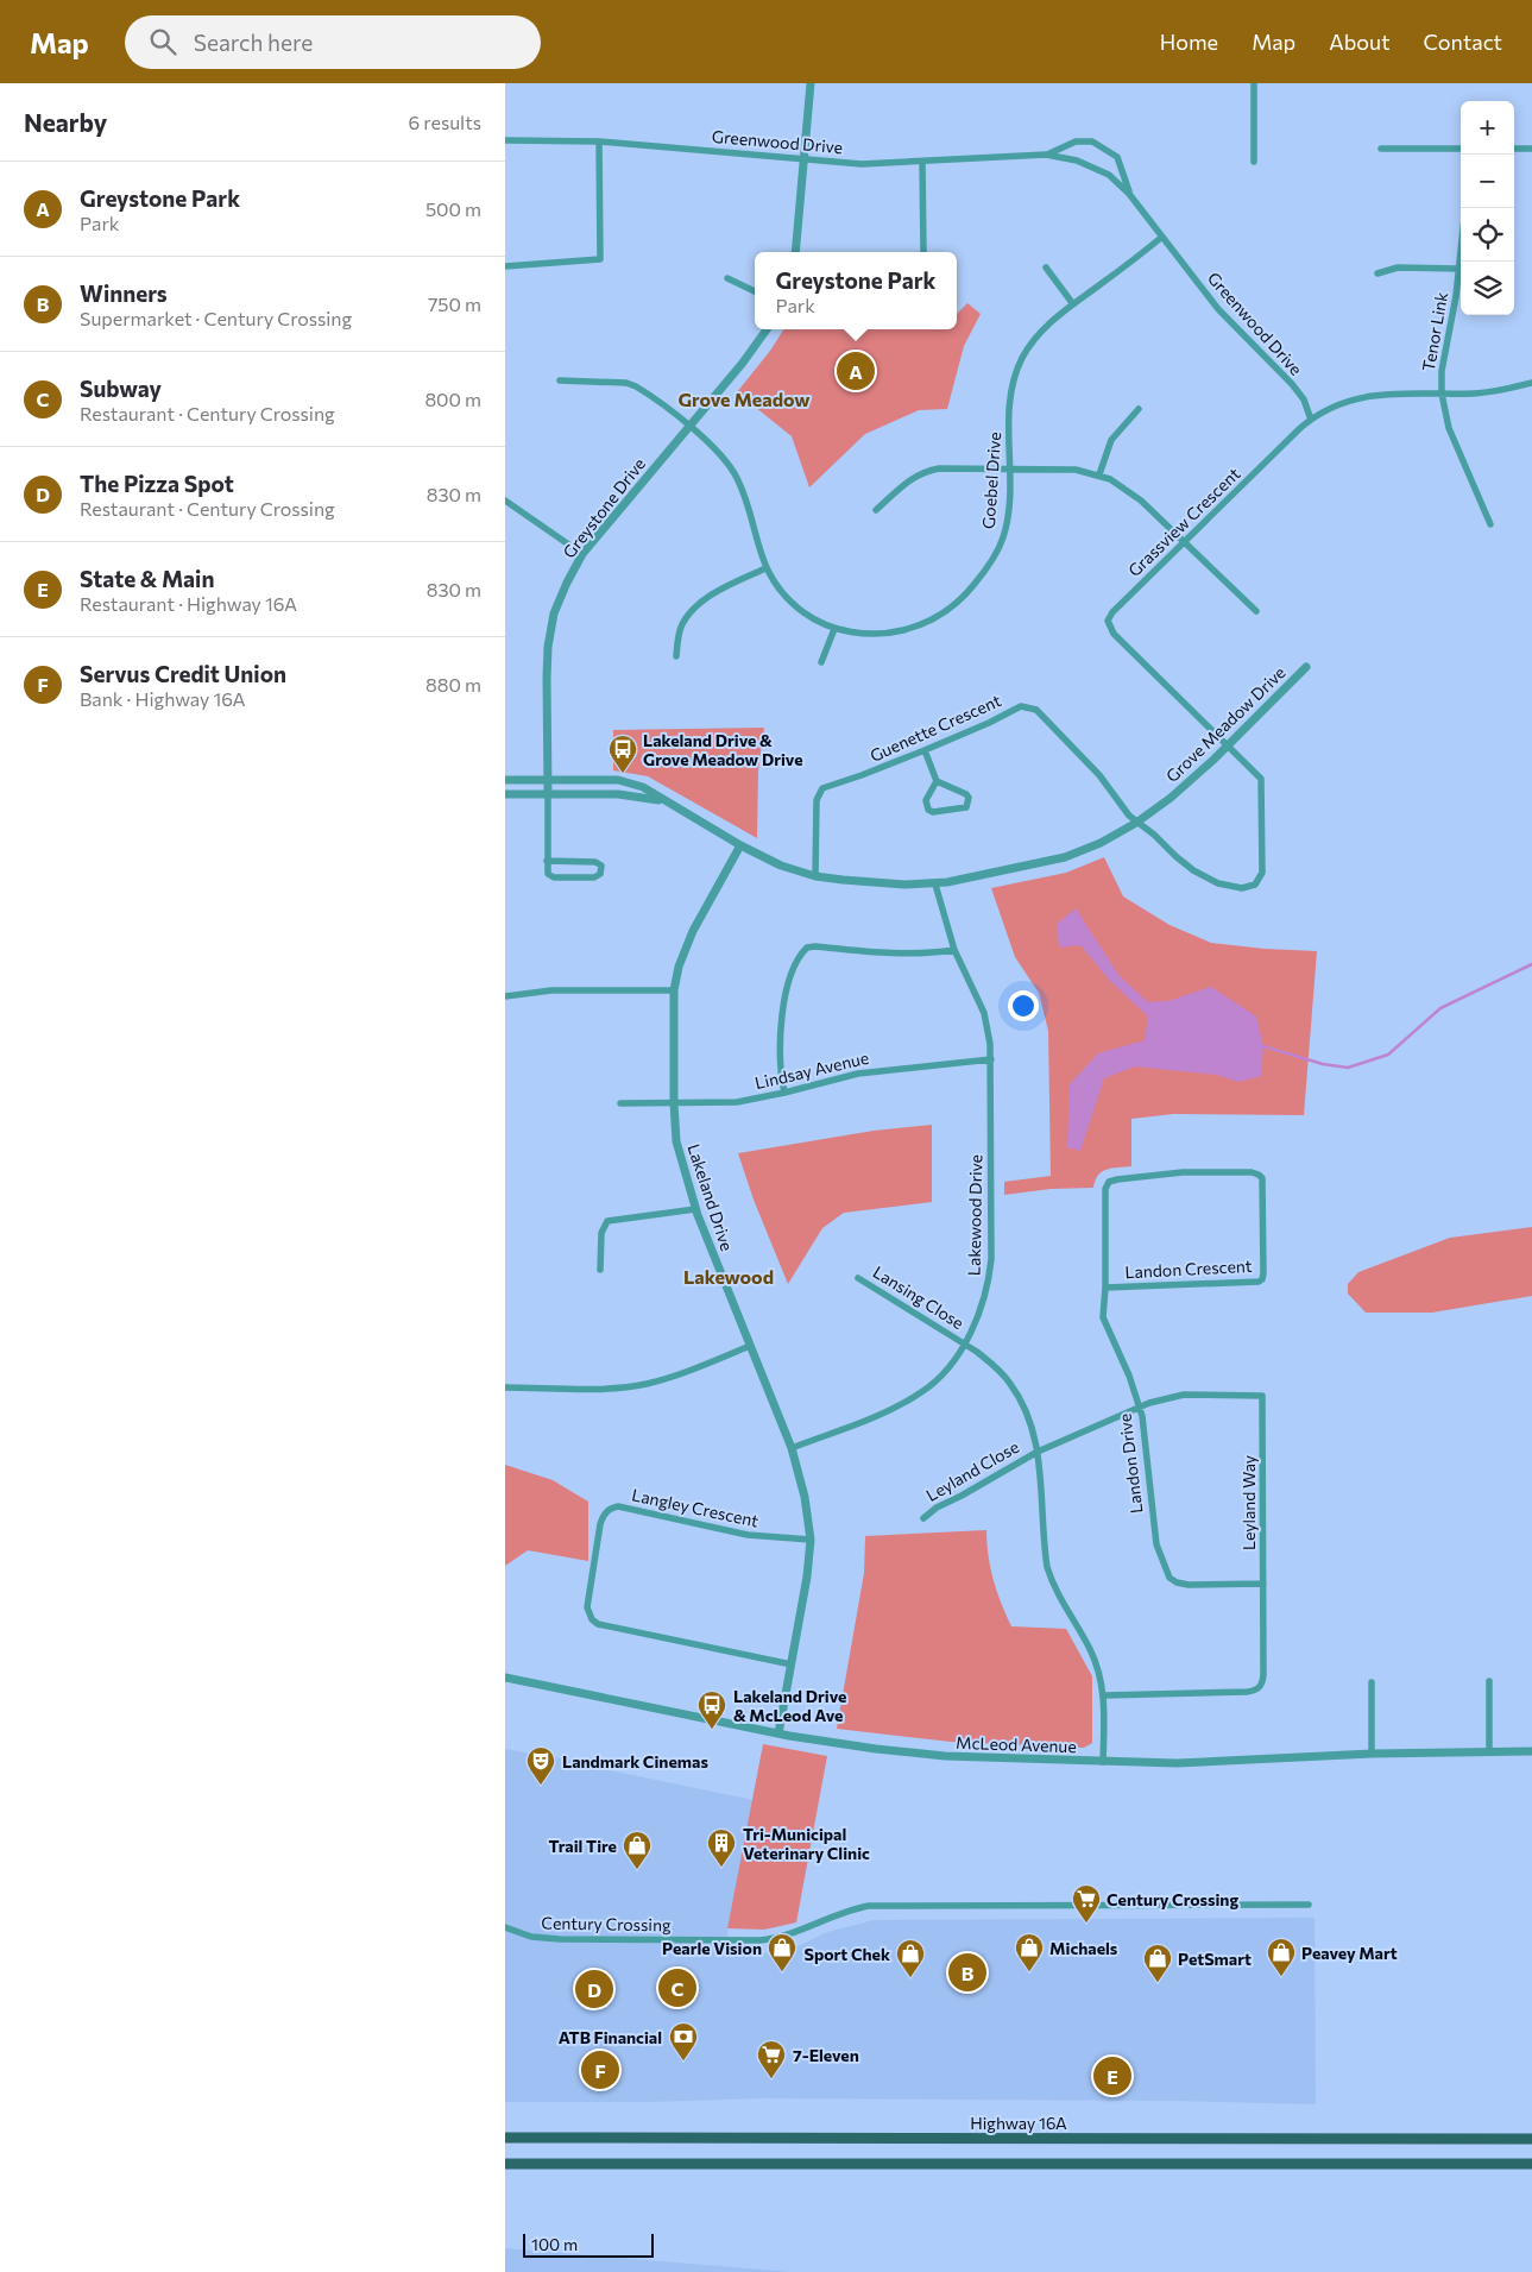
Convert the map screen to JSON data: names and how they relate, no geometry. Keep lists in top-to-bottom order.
{
  "streets": {
    "main road": ["Highway 16A"],
    "street": [
      "Greenwood Drive",
      "Tenor Link",
      "Goebel Drive",
      "Greystone Drive",
      "Grassview Crescent",
      "Grove Meadow Drive",
      "Guenette Crescent",
      "Lindsay Avenue",
      "Lakeland Drive",
      "Lakewood Drive",
      "Landon Crescent",
      "Lansing Close",
      "Landon Drive",
      "Leyland Close",
      "Leyland Way",
      "Langley Crescent",
      "McLeod Avenue",
      "Century Crossing"
    ]
  },
  "crossings": [
    ["Greenwood Drive", "Goebel Drive"],
    ["Greenwood Drive", "Grassview Crescent"],
    ["Tenor Link", "Grassview Crescent"],
    ["Goebel Drive", "Greystone Drive"],
    ["Greystone Drive", "Grove Meadow Drive"],
    ["Grassview Crescent", "Grove Meadow Drive"],
    ["Grassview Crescent", "Guenette Crescent"],
    ["Grove Meadow Drive", "Guenette Crescent"],
    ["Grove Meadow Drive", "Lakeland Drive"],
    ["Grove Meadow Drive", "Lakewood Drive"],
    ["Lindsay Avenue", "Lakeland Drive"],
    ["Lindsay Avenue", "Lakewood Drive"],
    ["Lakeland Drive", "Lakewood Drive"],
    ["Lakeland Drive", "Langley Crescent"],
    ["Lakeland Drive", "McLeod Avenue"],
    ["Lakewood Drive", "Lansing Close"],
    ["Landon Crescent", "Landon Drive"],
    ["Lansing Close", "Leyland Close"],
    ["Lansing Close", "Leyland Way"],
    ["Lansing Close", "McLeod Avenue"],
    ["Landon Drive", "Leyland Way"],
    ["Leyland Close", "Leyland Way"]
  ],
  "districts": ["Grove Meadow", "Lakewood"],
  "places": {
    "bus stop": ["Lakeland Drive & Grove Meadow Drive", "Lakeland Drive & McLeod Ave"],
    "theatre": ["Landmark Cinemas"],
    "building": ["Tri-Municipal Veterinary Clinic"],
    "shop": [
      "Trail Tire",
      "Pearle Vision",
      "Michaels",
      "Peavey Mart",
      "Sport Chek",
      "PetSmart"
    ],
    "supermarket": ["Century Crossing", "7-Eleven"],
    "bank": ["ATB Financial"]
  },
  "scale_bar": "100 m",
  "page": {
    "header": "Map",
    "search": "Search here",
    "nav": [
      "Home",
      "Map",
      "About",
      "Contact"
    ],
    "heading": ["Nearby", "6 results"],
    "map_buttons": ["+", "−"],
    "list": [
      {
        "mark": "A",
        "name": "Greystone Park",
        "note": "Park",
        "value": "500 m"
      },
      {
        "mark": "B",
        "name": "Winners",
        "note": "Supermarket · Century Crossing",
        "value": "750 m"
      },
      {
        "mark": "C",
        "name": "Subway",
        "note": "Restaurant · Century Crossing",
        "value": "800 m"
      },
      {
        "mark": "D",
        "name": "The Pizza Spot",
        "note": "Restaurant · Century Crossing",
        "value": "830 m"
      },
      {
        "mark": "E",
        "name": "State & Main",
        "note": "Restaurant · Highway 16A",
        "value": "830 m"
      },
      {
        "mark": "F",
        "name": "Servus Credit Union",
        "note": "Bank · Highway 16A",
        "value": "880 m"
      }
    ],
    "popup": ["Greystone Park", "Park"],
    "pins": [
      "A",
      "B",
      "C",
      "D",
      "F",
      "E"
    ],
    "scale": "100 m"
  }
}
